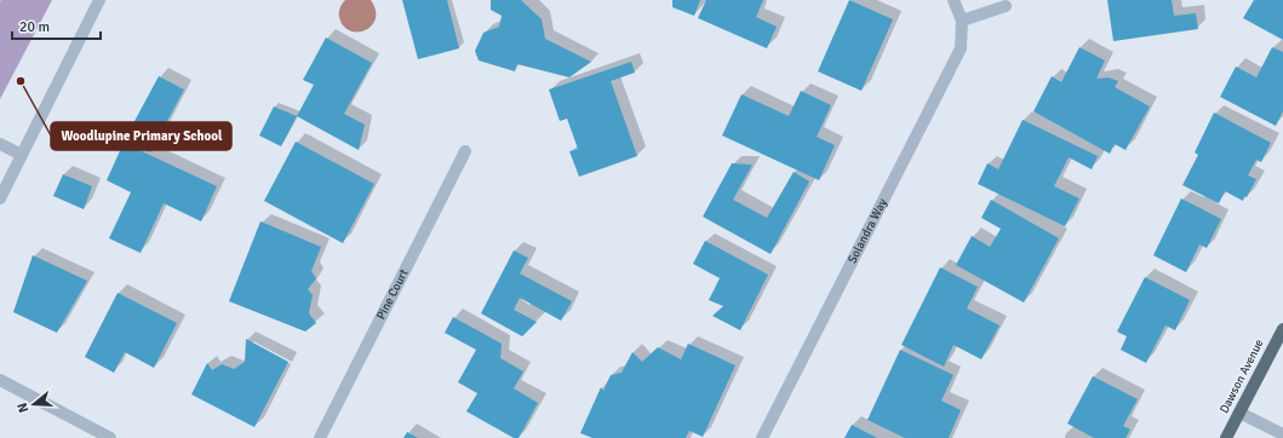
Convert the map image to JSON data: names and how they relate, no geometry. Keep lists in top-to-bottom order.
{
  "streets": {
    "main road": ["Dawson Avenue"],
    "street": ["Solandra Way", "Pine Court"]
  },
  "places": ["Woodlupine Primary School"],
  "scale_bar": "20 m",
  "north": "left"
}
